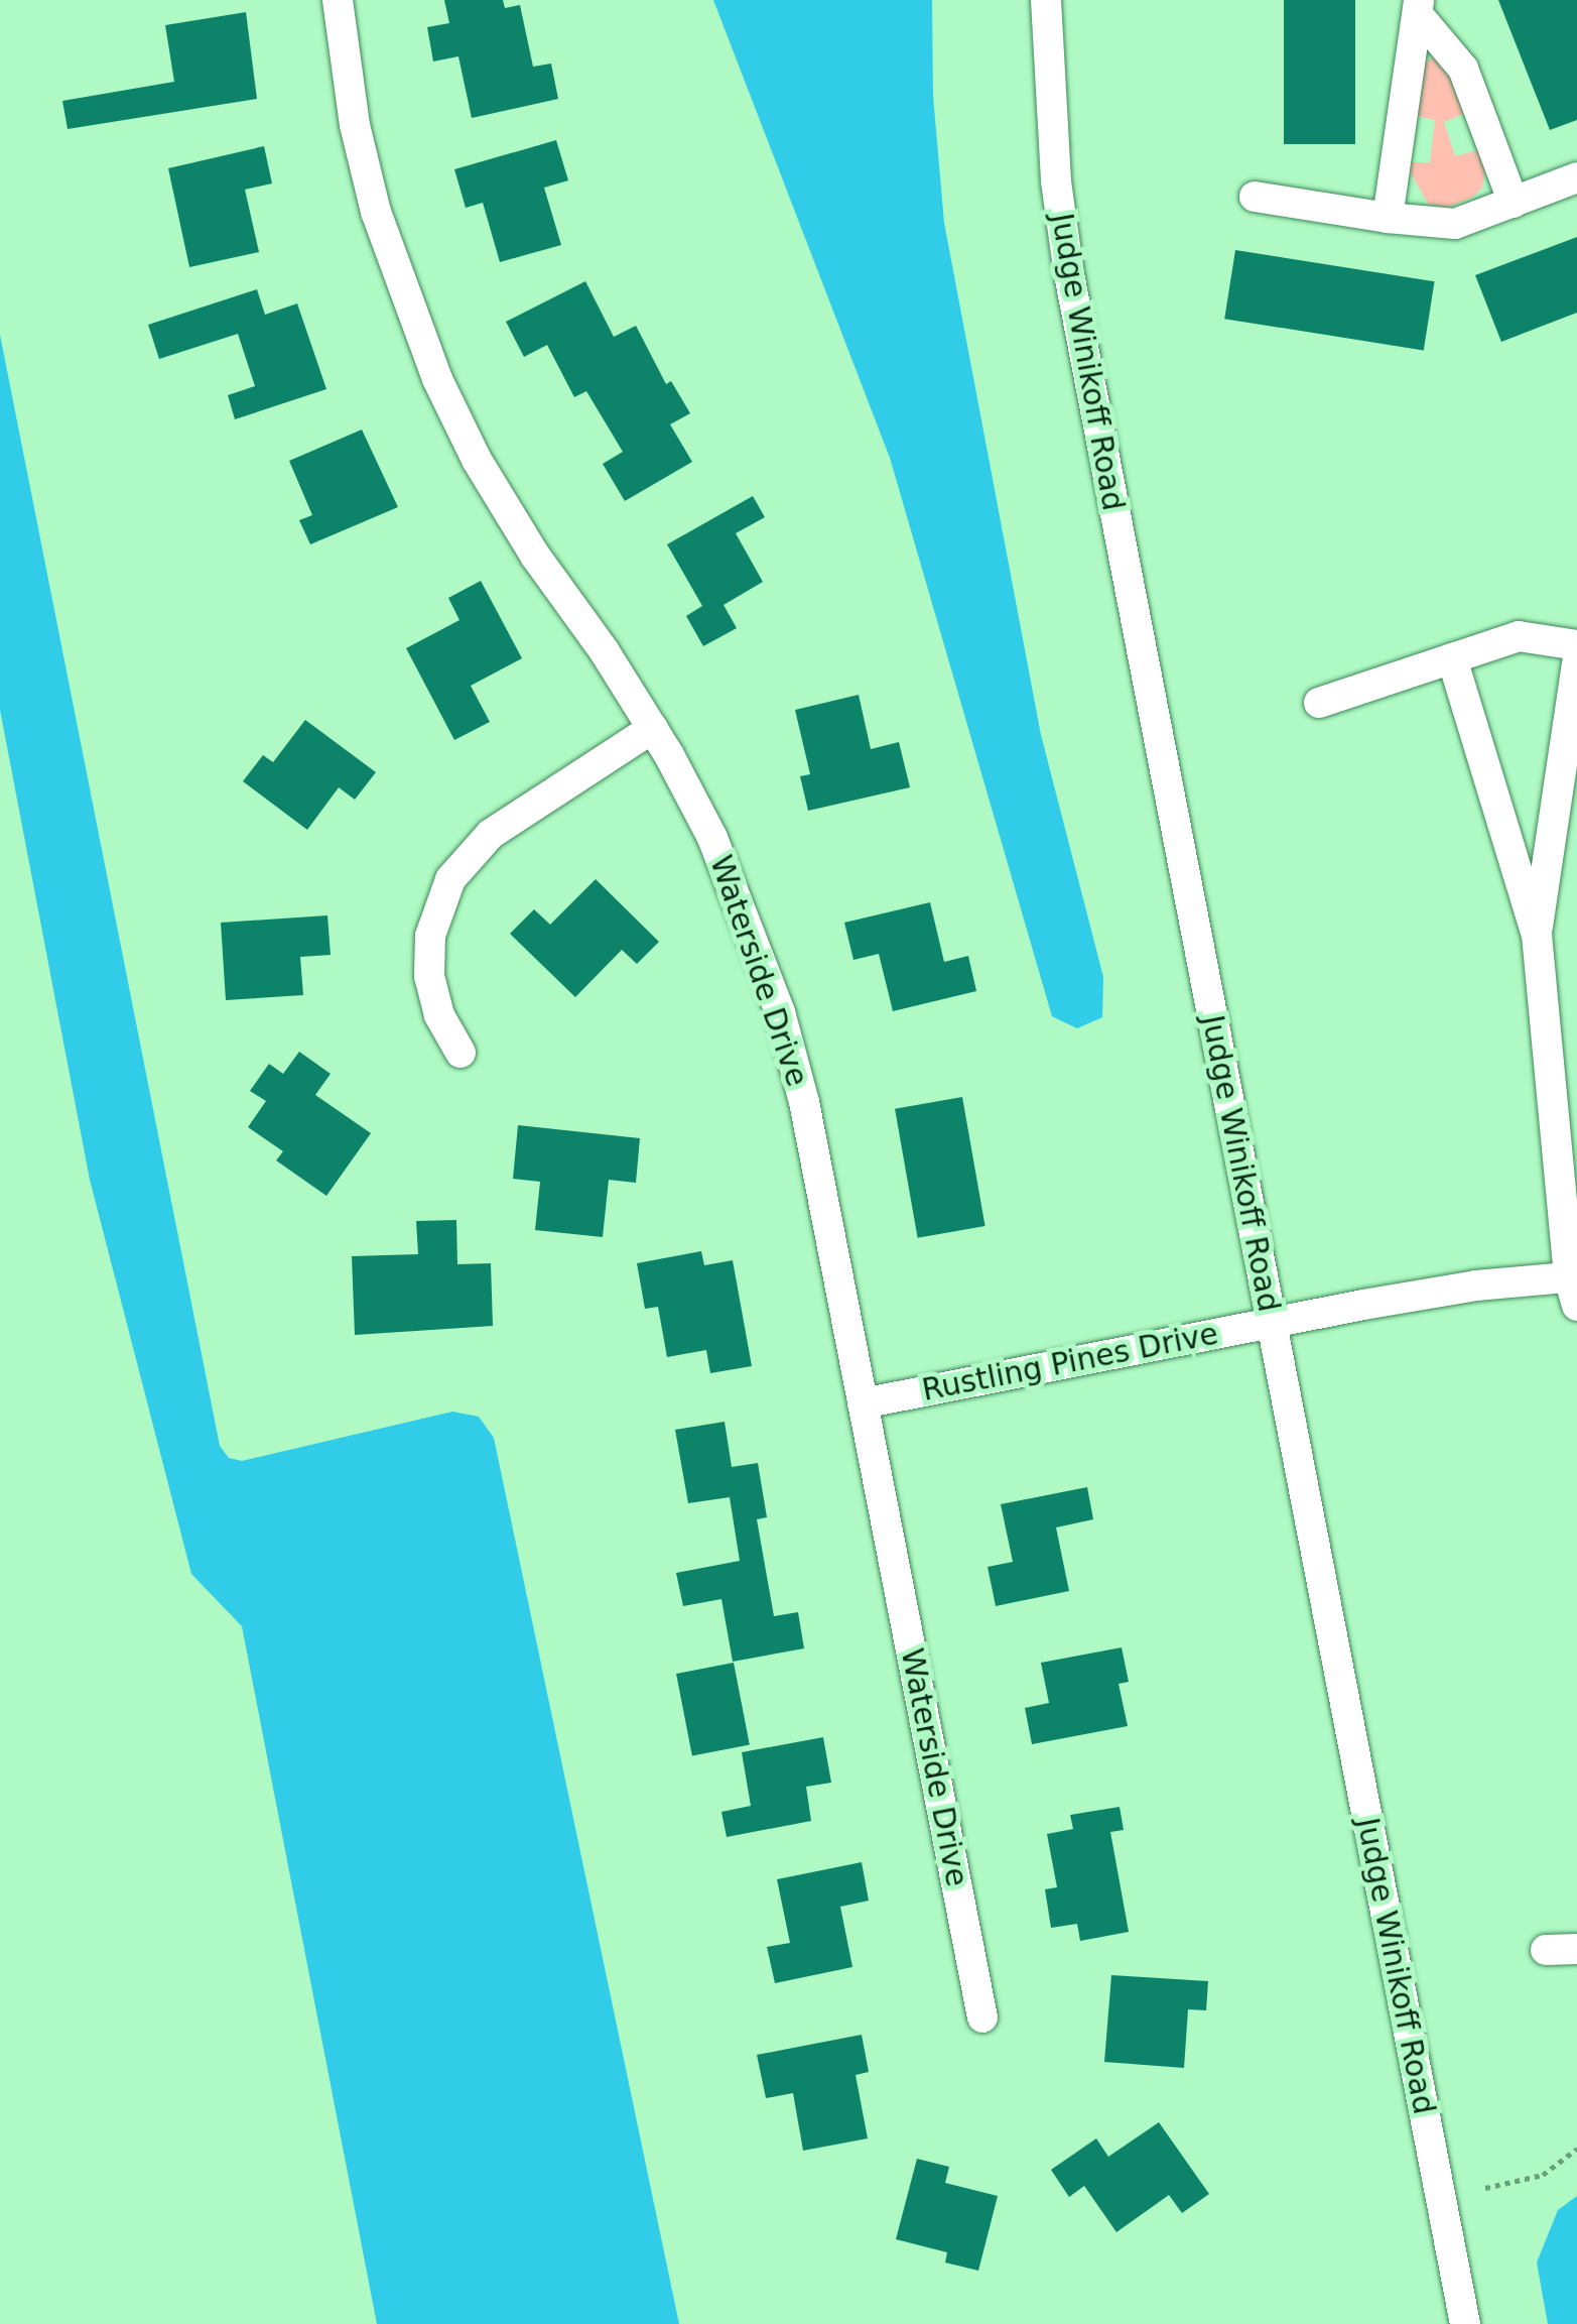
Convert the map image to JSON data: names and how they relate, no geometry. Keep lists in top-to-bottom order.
{
  "streets": {
    "street": ["Judge Winikoff Road", "Waterside Drive", "Rustling Pines Drive"]
  },
  "crossings": [
    ["Judge Winikoff Road", "Rustling Pines Drive"],
    ["Waterside Drive", "Rustling Pines Drive"]
  ]
}
